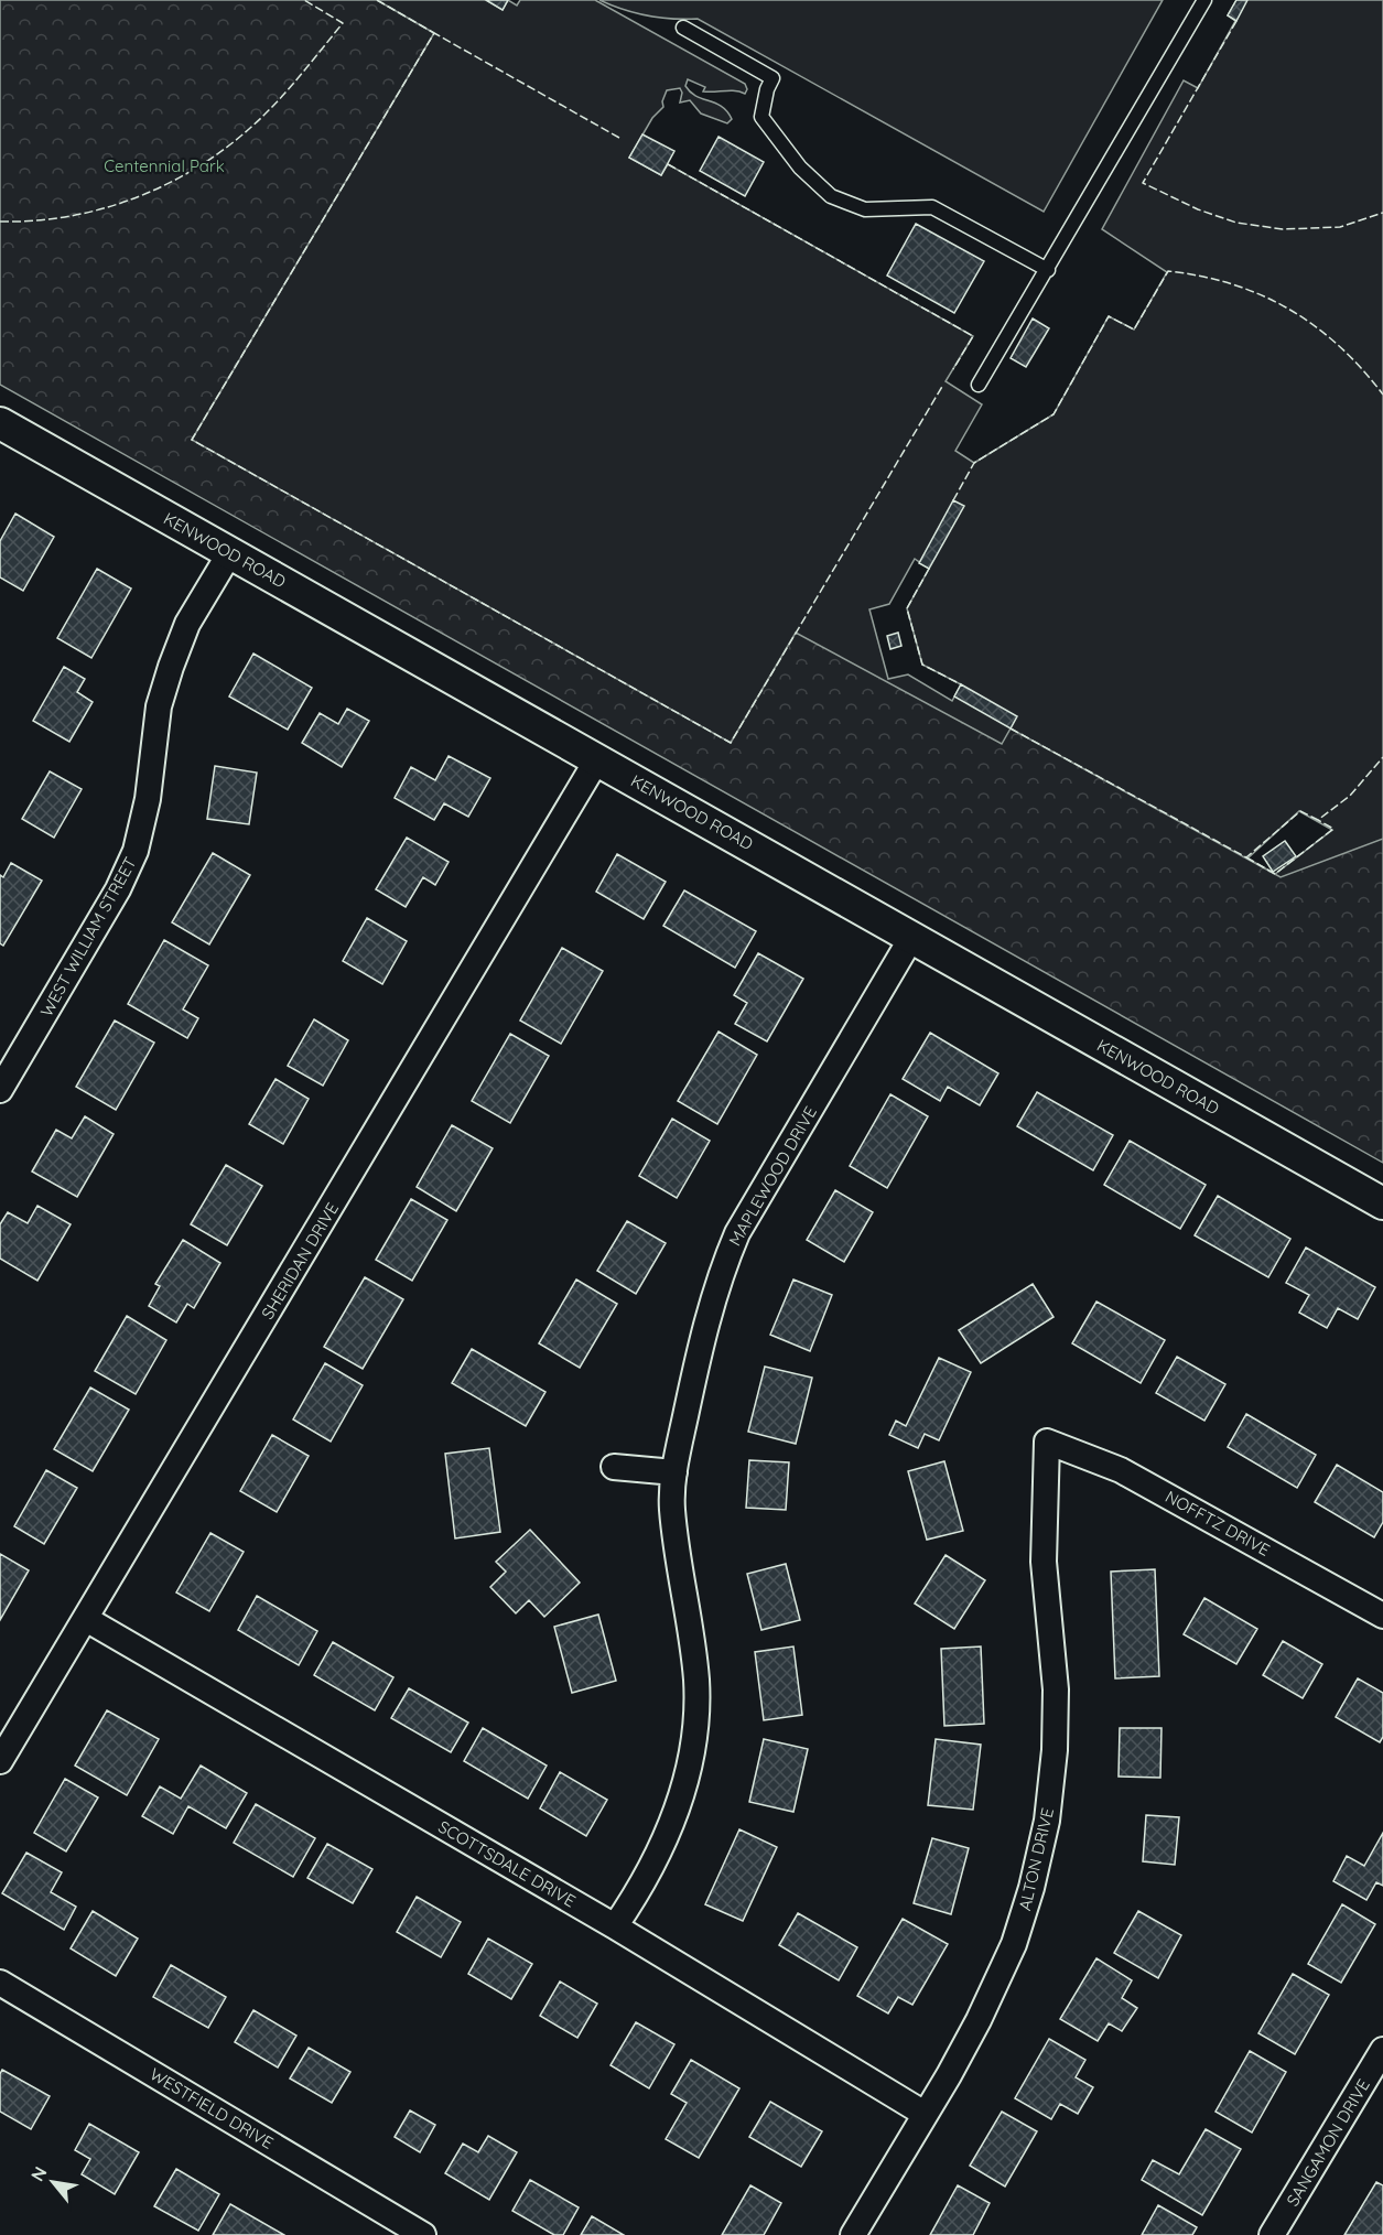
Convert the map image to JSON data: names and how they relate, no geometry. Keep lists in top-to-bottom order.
{
  "streets": {
    "street": [
      "KENWOOD ROAD",
      "WEST WILLIAM STREET",
      "MAPLEWOOD DRIVE",
      "SHERIDAN DRIVE",
      "NOFFTZ DRIVE",
      "ALTON DRIVE",
      "SCOTTSDALE DRIVE",
      "WESTFIELD DRIVE",
      "SANGAMON DRIVE"
    ]
  },
  "crossings": [
    ["KENWOOD ROAD", "WEST WILLIAM STREET"],
    ["KENWOOD ROAD", "MAPLEWOOD DRIVE"],
    ["KENWOOD ROAD", "SHERIDAN DRIVE"],
    ["MAPLEWOOD DRIVE", "SCOTTSDALE DRIVE"],
    ["SHERIDAN DRIVE", "SCOTTSDALE DRIVE"],
    ["NOFFTZ DRIVE", "ALTON DRIVE"],
    ["ALTON DRIVE", "SCOTTSDALE DRIVE"]
  ],
  "parks": ["Centennial Park"],
  "north": "top left"
}
